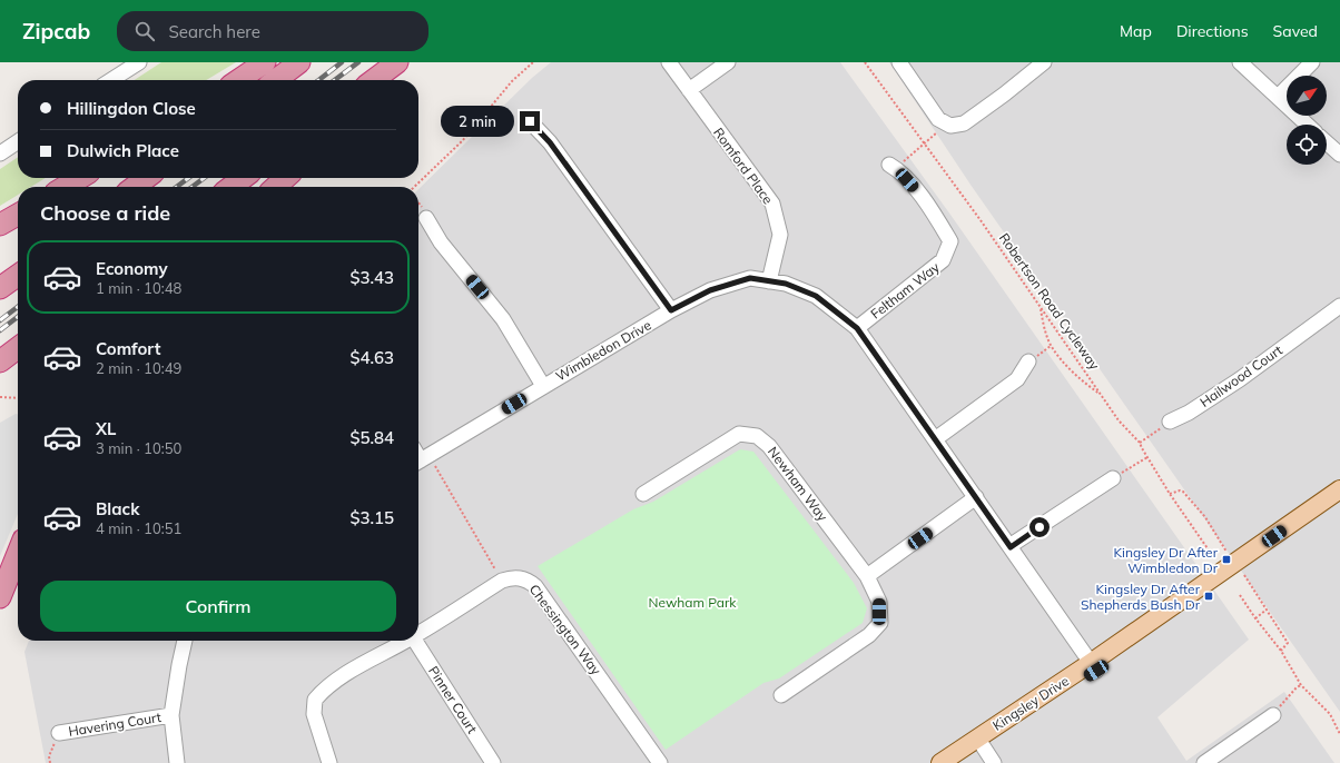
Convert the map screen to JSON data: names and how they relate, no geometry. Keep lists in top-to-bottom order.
{
  "streets": {
    "main road": ["Kingsley Drive"],
    "street": [
      "Romford Place",
      "Feltham Way",
      "Wimbledon Drive",
      "Hailwood Court",
      "Newham Way",
      "Chessington Way",
      "Pinner Court",
      "Havering Court"
    ],
    "path": ["Robertson Road Cycleway"]
  },
  "crossings": [
    ["Romford Place", "Wimbledon Drive"],
    ["Feltham Way", "Wimbledon Drive"],
    ["Wimbledon Drive", "Kingsley Drive"]
  ],
  "parks": ["Newham Park"],
  "places": {
    "transit": ["Kingsley Dr After Wimbledon Dr", "Kingsley Dr After Shepherds Bush Dr"]
  },
  "north": "top right",
  "page": {
    "header": "Zipcab",
    "search": "Search here",
    "nav": ["Map", "Directions", "Saved"],
    "banner": ["Hillingdon Close", "Dulwich Place"],
    "bubble": "2 min",
    "heading": "Choose a ride",
    "list": [
      {
        "name": "Economy",
        "note": "1 min · 10:48",
        "value": "$3.43"
      },
      {
        "name": "Comfort",
        "note": "2 min · 10:49",
        "value": "$4.63"
      },
      {
        "name": "XL",
        "note": "3 min · 10:50",
        "value": "$5.84"
      },
      {
        "name": "Black",
        "note": "4 min · 10:51",
        "value": "$3.15"
      }
    ],
    "buttons": "Confirm"
  }
}
